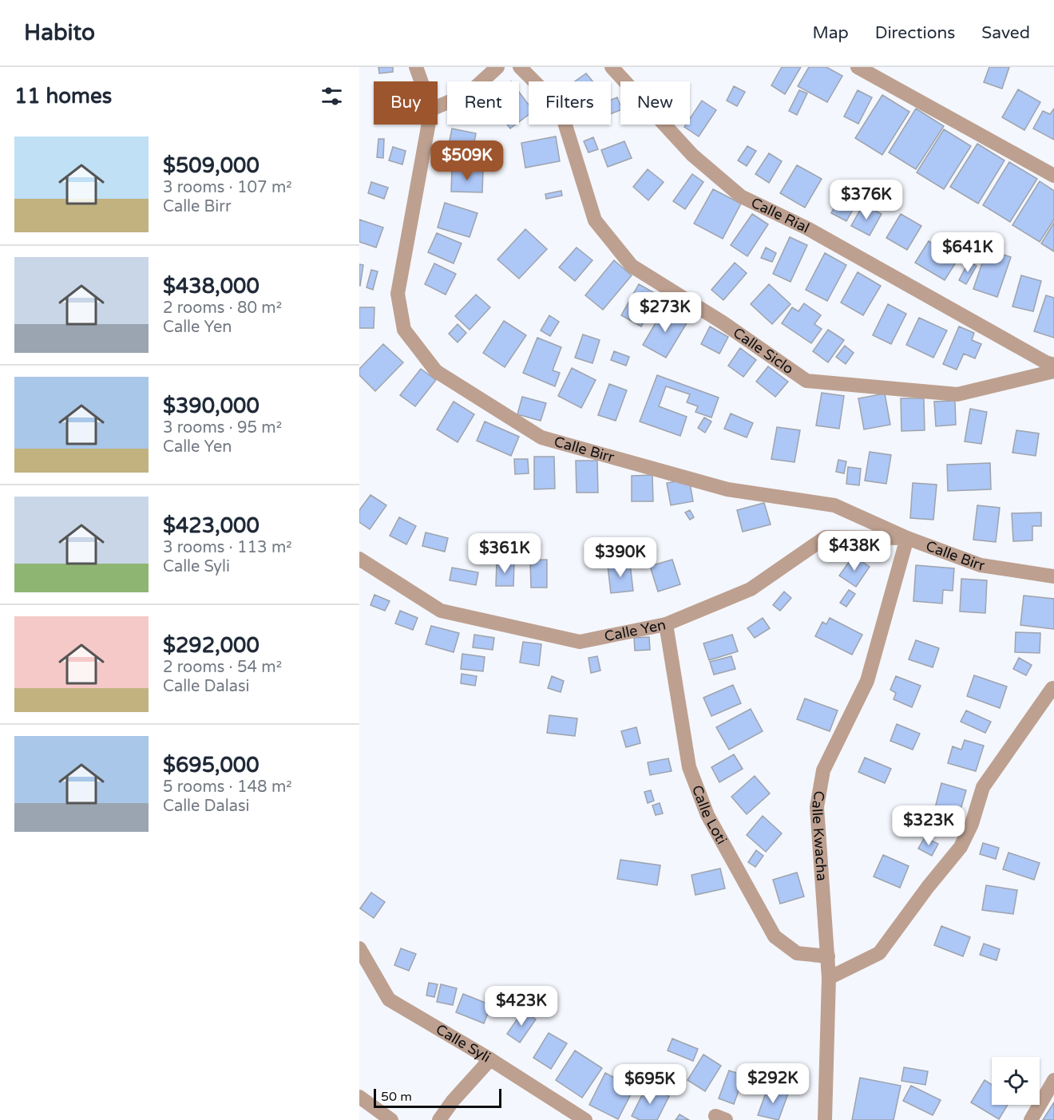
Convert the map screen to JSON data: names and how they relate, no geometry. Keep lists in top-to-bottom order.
{
  "streets": {
    "street": [
      "Calle Rial",
      "Calle Siclo",
      "Calle Birr",
      "Calle Yen",
      "Calle Loti",
      "Calle Kwacha",
      "Calle Syli"
    ]
  },
  "crossings": [
    ["Calle Birr", "Calle Yen"],
    ["Calle Birr", "Calle Kwacha"],
    ["Calle Yen", "Calle Loti"],
    ["Calle Yen", "Calle Kwacha"],
    ["Calle Loti", "Calle Kwacha"]
  ],
  "scale_bar": "50 m",
  "page": {
    "header": "Habito",
    "nav": ["Map", "Directions", "Saved"],
    "heading": "11 homes",
    "chip": [
      "Buy",
      "Rent",
      "Filters",
      "New"
    ],
    "list": [
      {
        "name": "$509,000",
        "note": "3 rooms · 107 m² · Calle Birr"
      },
      {
        "name": "$438,000",
        "note": "2 rooms · 80 m² · Calle Yen"
      },
      {
        "name": "$390,000",
        "note": "3 rooms · 95 m² · Calle Yen"
      },
      {
        "name": "$423,000",
        "note": "3 rooms · 113 m² · Calle Syli"
      },
      {
        "name": "$292,000",
        "note": "2 rooms · 54 m² · Calle Dalasi"
      },
      {
        "name": "$695,000",
        "note": "5 rooms · 148 m² · Calle Dalasi"
      }
    ],
    "price": [
      "$509K",
      "$376K",
      "$641K",
      "$273K",
      "$438K",
      "$361K",
      "$390K",
      "$323K",
      "$423K",
      "$292K",
      "$695K"
    ],
    "scale": "50 m"
  }
}
